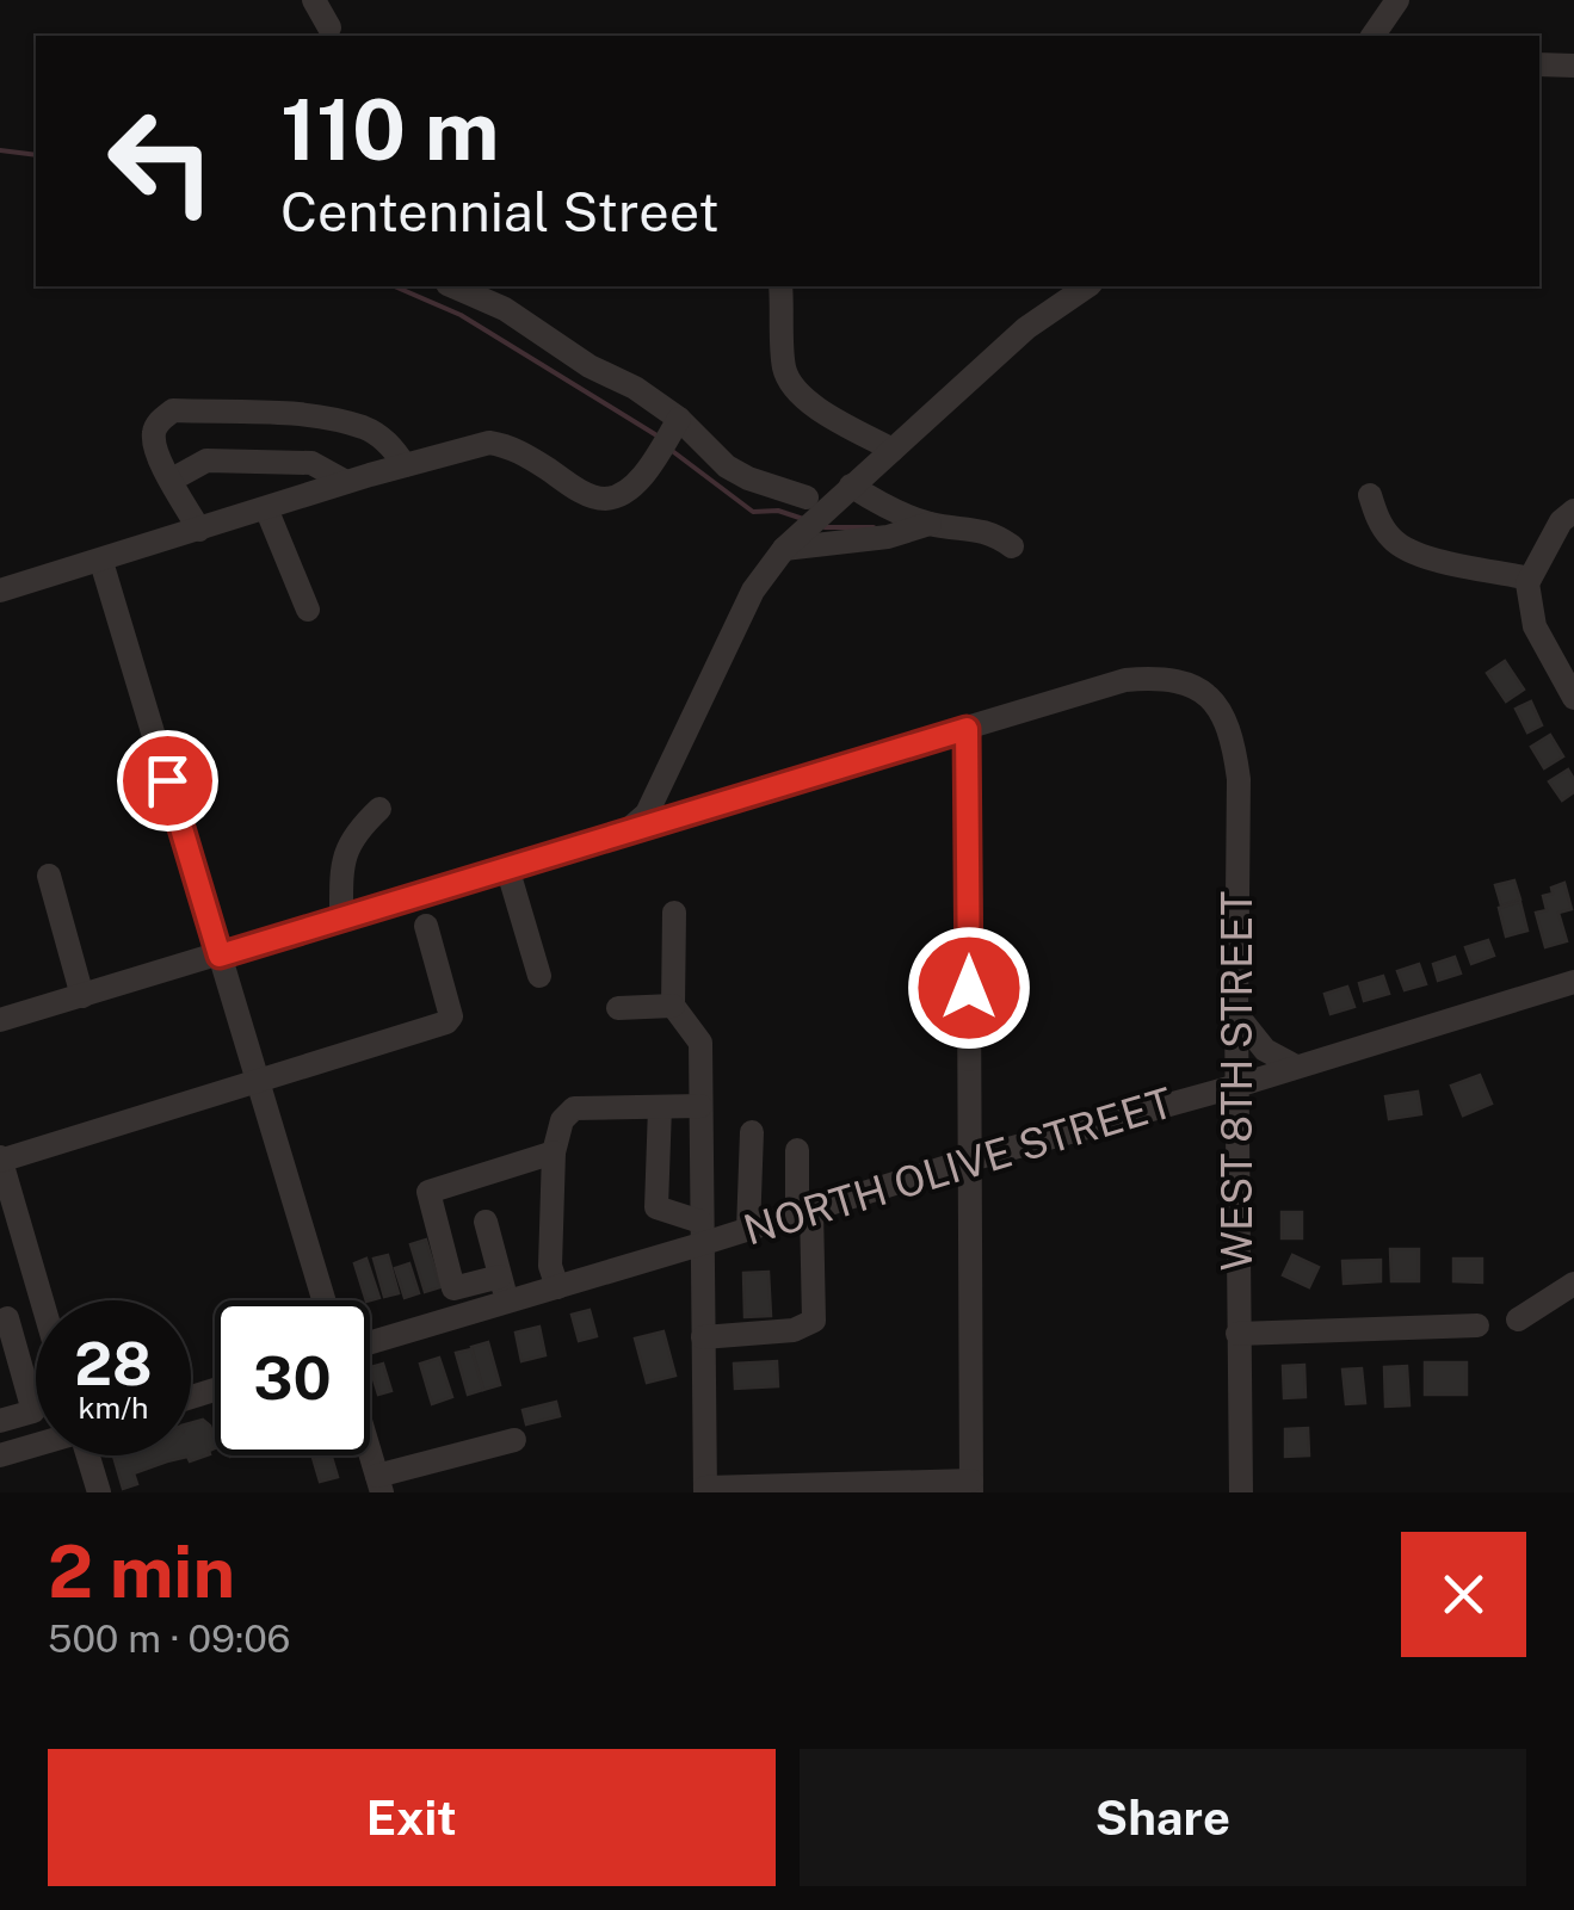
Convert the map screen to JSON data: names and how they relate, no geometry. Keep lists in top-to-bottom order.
{
  "streets": {
    "street": ["WEST 8TH STREET", "NORTH OLIVE STREET"]
  },
  "crossings": [
    ["WEST 8TH STREET", "NORTH OLIVE STREET"]
  ],
  "page": {
    "turn": ["110 m", "Centennial Street"],
    "speed": "28 km/h",
    "limit": "30",
    "heading": ["2 min", "500 m · 09:06"],
    "buttons": ["Exit", "Share"]
  }
}
